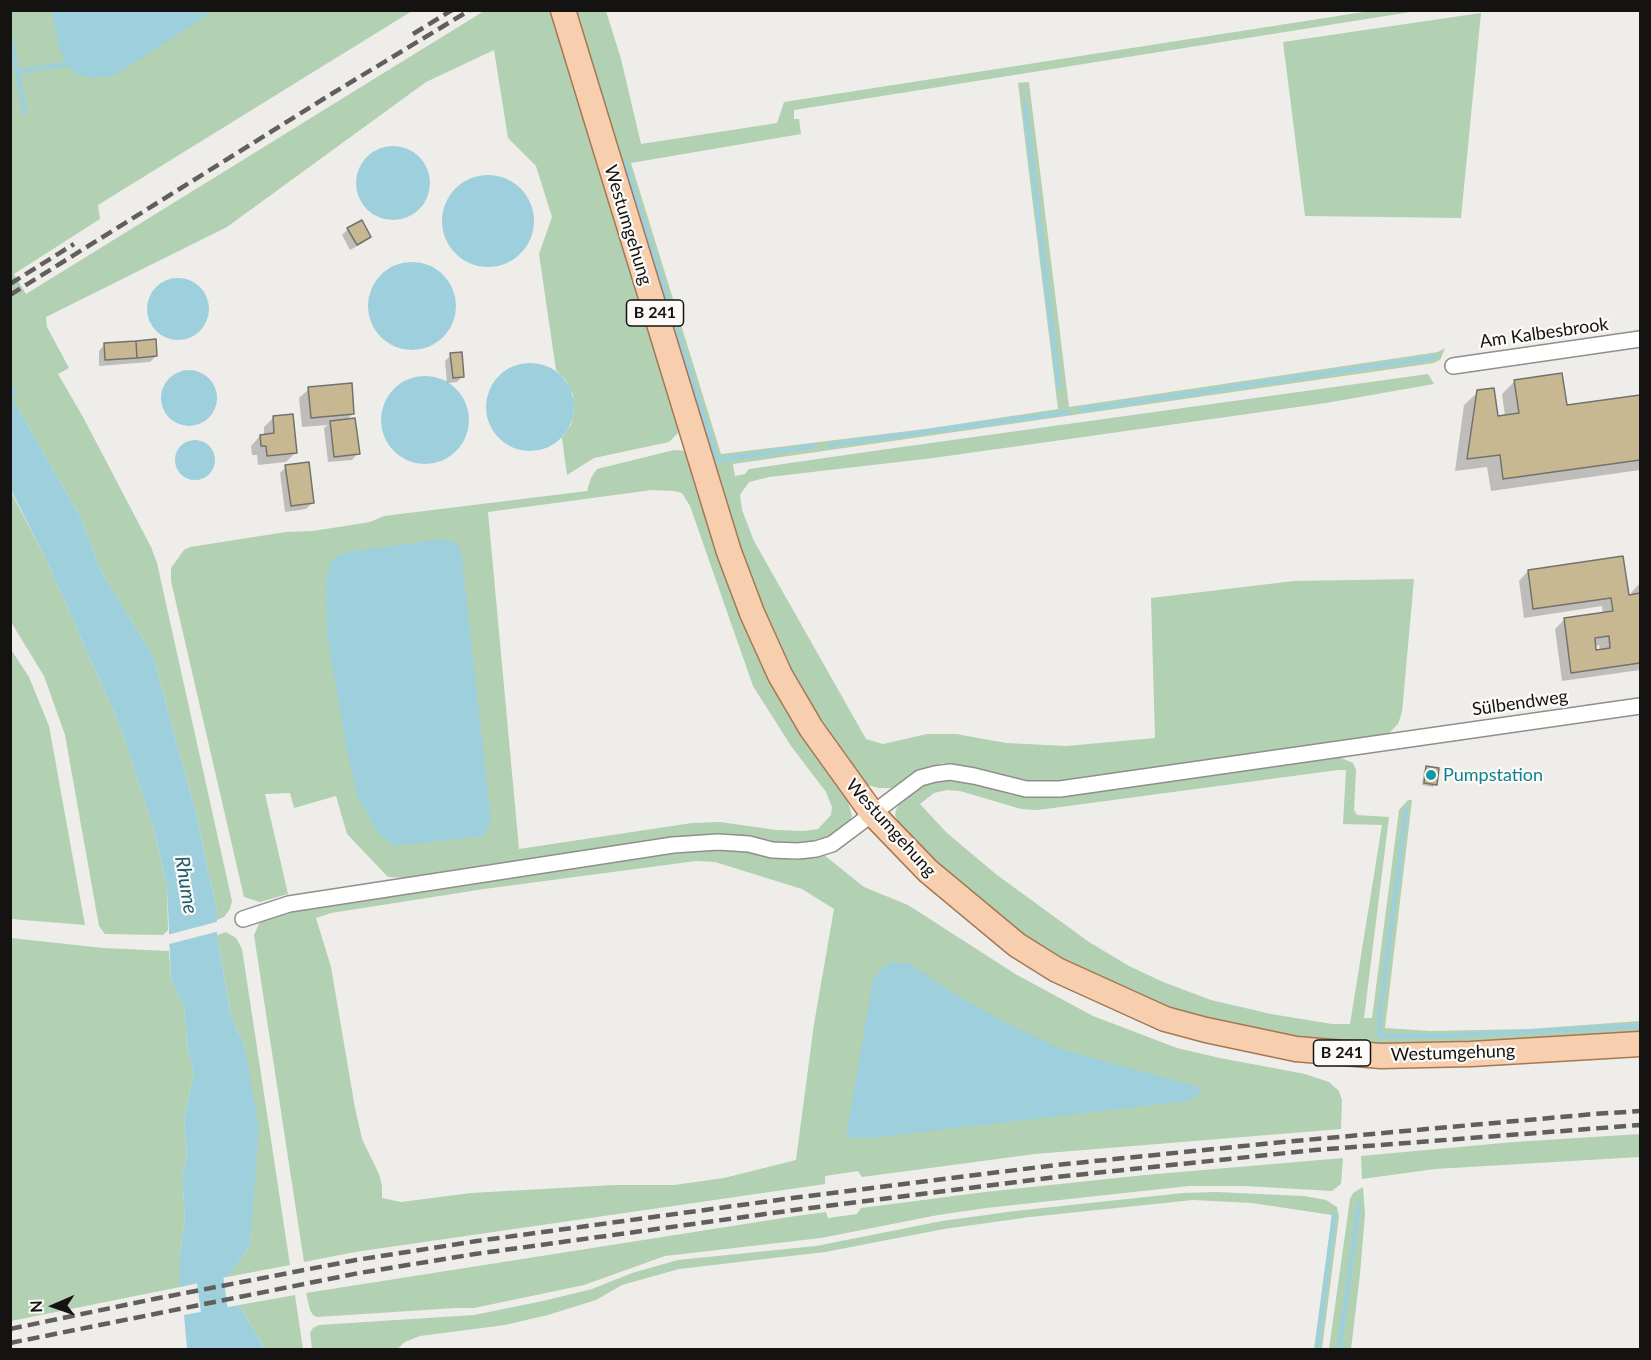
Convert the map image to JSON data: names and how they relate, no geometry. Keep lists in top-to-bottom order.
{
  "streets": {
    "main road": ["Westumgehung", "B 241"],
    "street": ["Am Kalbesbrook", "Sülbendweg"]
  },
  "crossings": [
    ["Westumgehung", "Sülbendweg"]
  ],
  "water": ["Rhume"],
  "places": ["Pumpstation"],
  "north": "left"
}
